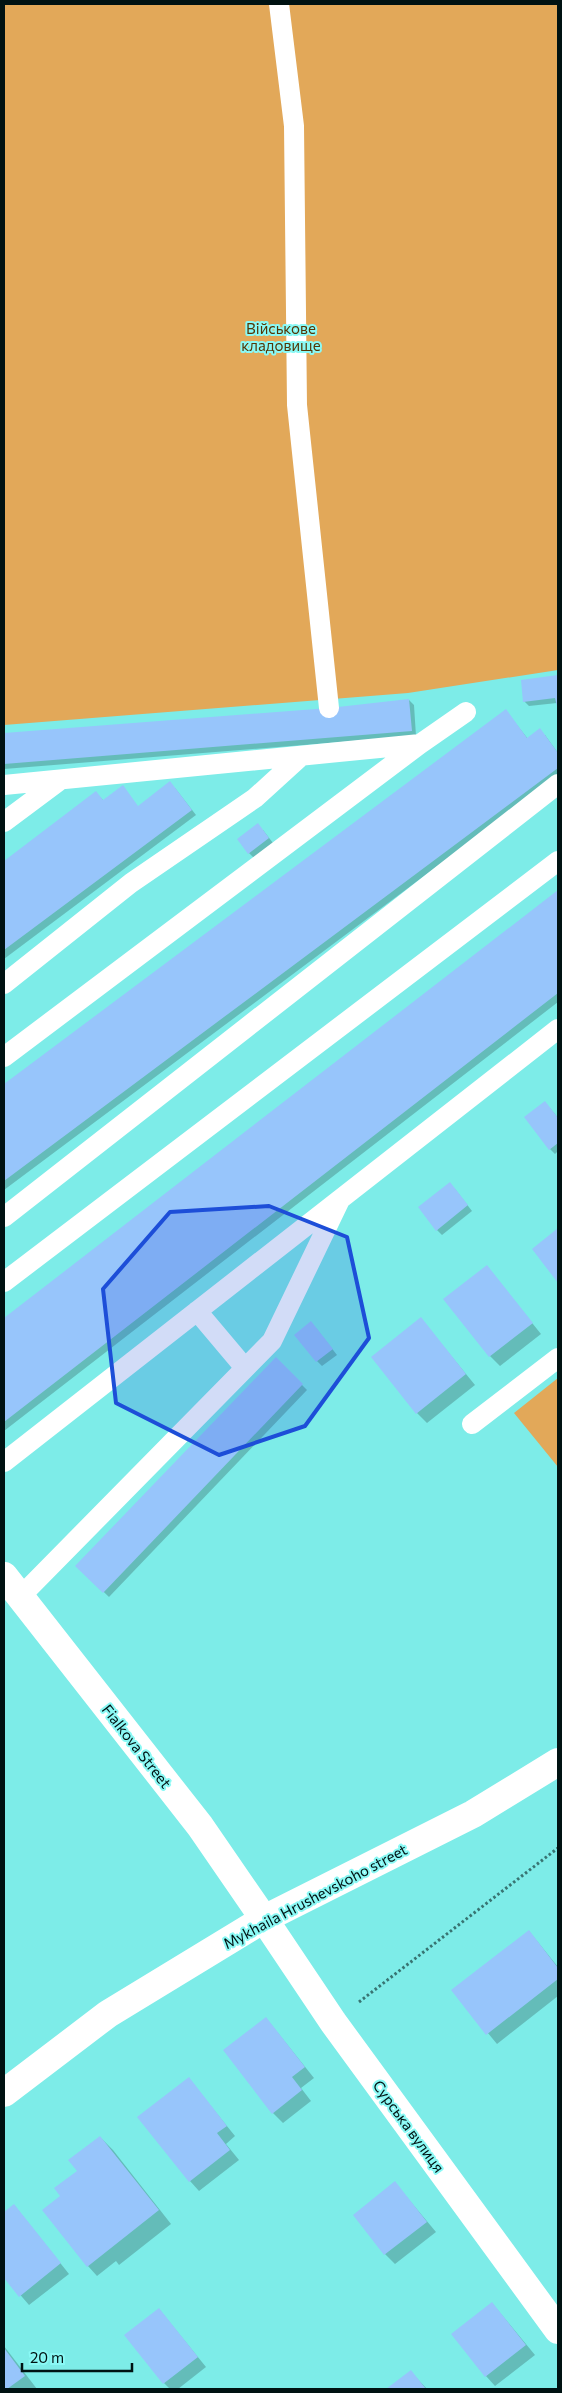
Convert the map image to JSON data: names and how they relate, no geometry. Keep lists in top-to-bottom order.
{
  "streets": {
    "street": ["Fialkova Street", "Mykhaila Hrushevskoho street", "Сурська вулиця"]
  },
  "crossings": [
    ["Fialkova Street", "Mykhaila Hrushevskoho street"],
    ["Fialkova Street", "Сурська вулиця"],
    ["Mykhaila Hrushevskoho street", "Сурська вулиця"]
  ],
  "parks": ["Військове кладовище"],
  "scale_bar": "20 m"
}
